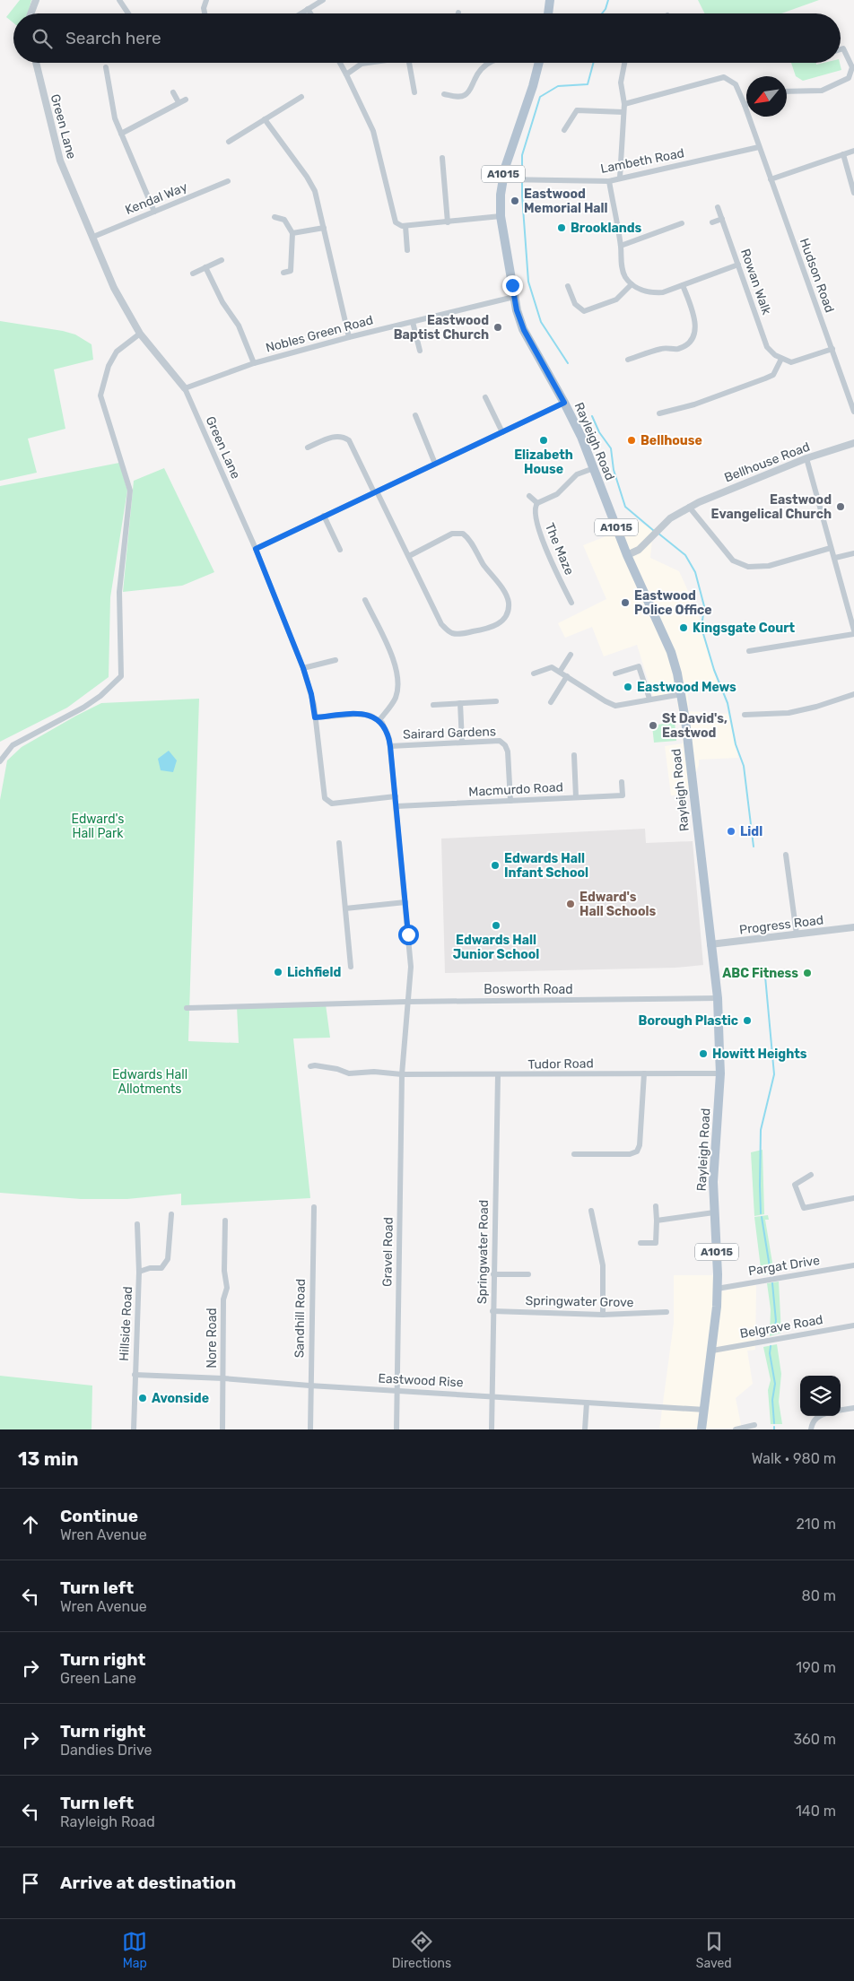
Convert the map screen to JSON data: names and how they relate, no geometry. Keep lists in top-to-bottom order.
{
  "streets": {
    "main road": ["A1015", "Rayleigh Road"],
    "street": [
      "Green Lane",
      "Lambeth Road",
      "Kendal Way",
      "Hudson Road",
      "Rowan Walk",
      "Nobles Green Road",
      "Bellhouse Road",
      "The Maze",
      "Sairard Gardens",
      "Macmurdo Road",
      "Progress Road",
      "Bosworth Road",
      "Tudor Road",
      "Gravel Road",
      "Springwater Road",
      "Pargat Drive",
      "Springwater Grove",
      "Sandhill Road",
      "Hillside Road",
      "Belgrave Road",
      "Nore Road",
      "Eastwood Rise"
    ]
  },
  "crossings": [
    ["Green Lane", "Kendal Way"],
    ["Green Lane", "Nobles Green Road"],
    ["Green Lane", "Gravel Road"],
    ["Lambeth Road", "Hudson Road"],
    ["Lambeth Road", "Rayleigh Road"],
    ["Nobles Green Road", "Rayleigh Road"],
    ["Rayleigh Road", "Bellhouse Road"],
    ["Rayleigh Road", "Progress Road"],
    ["Rayleigh Road", "Bosworth Road"],
    ["Rayleigh Road", "Tudor Road"],
    ["Rayleigh Road", "Pargat Drive"],
    ["Rayleigh Road", "Belgrave Road"],
    ["Rayleigh Road", "Eastwood Rise"],
    ["Sairard Gardens", "Macmurdo Road"],
    ["Sairard Gardens", "Gravel Road"],
    ["Macmurdo Road", "Gravel Road"],
    ["Bosworth Road", "Gravel Road"],
    ["Tudor Road", "Gravel Road"],
    ["Tudor Road", "Springwater Road"],
    ["Gravel Road", "Eastwood Rise"],
    ["Springwater Road", "Springwater Grove"],
    ["Springwater Road", "Eastwood Rise"],
    ["Sandhill Road", "Eastwood Rise"],
    ["Hillside Road", "Eastwood Rise"],
    ["Nore Road", "Eastwood Rise"]
  ],
  "parks": ["Edward's Hall Park", "Edwards Hall Allotments"],
  "places": [
    "Eastwood Memorial Hall",
    "Brooklands",
    "Eastwood Baptist Church",
    "Elizabeth House",
    "Bellhouse",
    "Eastwood Evangelical Church",
    "Eastwood Police Office",
    "Kingsgate Court",
    "Eastwood Mews",
    "St David's, Eastwod",
    "Lidl",
    "Edwards Hall Infant School",
    "Edward's Hall Schools",
    "Edwards Hall Junior School",
    "Lichfield",
    "ABC Fitness",
    "Borough Plastic",
    "Howitt Heights",
    "Avonside"
  ],
  "north": "bottom left",
  "page": {
    "search": "Search here",
    "heading": ["13 min", "Walk · 980 m"],
    "list": [
      ["Continue", "Wren Avenue", "210 m"],
      ["Turn left", "Wren Avenue", "80 m"],
      ["Turn right", "Green Lane", "190 m"],
      ["Turn right", "Dandies Drive", "360 m"],
      ["Turn left", "Rayleigh Road", "140 m"],
      "Arrive at destination"
    ],
    "nav": ["Map", "Directions", "Saved"]
  }
}
